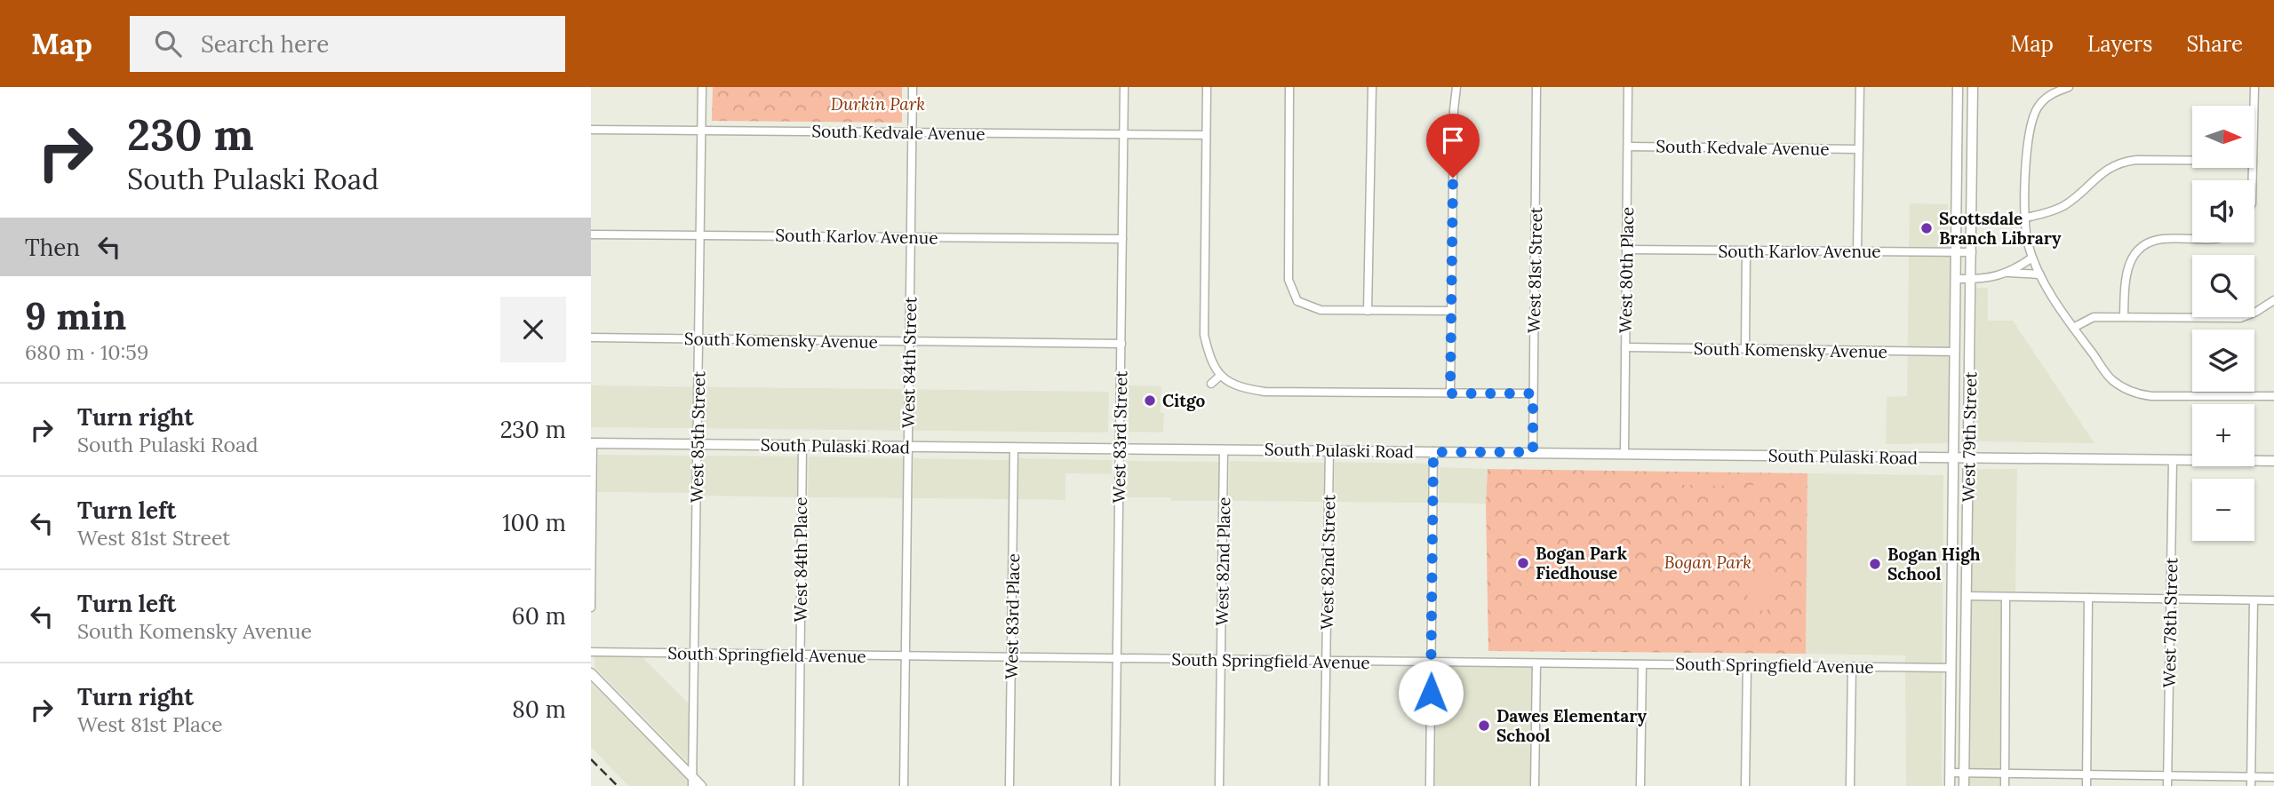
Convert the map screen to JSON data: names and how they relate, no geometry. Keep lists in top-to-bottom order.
{
  "streets": {
    "main road": ["West 79th Street", "South Pulaski Road"],
    "street": [
      "South Kedvale Avenue",
      "South Karlov Avenue",
      "West 81st Street",
      "West 80th Place",
      "South Komensky Avenue",
      "West 84th Street",
      "West 85th Street",
      "West 83rd Street",
      "West 84th Place",
      "West 82nd Place",
      "West 82nd Street",
      "West 83rd Place",
      "West 78th Street",
      "South Springfield Avenue"
    ]
  },
  "crossings": [
    ["South Kedvale Avenue", "West 80th Place"],
    ["South Kedvale Avenue", "West 84th Street"],
    ["South Kedvale Avenue", "West 85th Street"],
    ["South Kedvale Avenue", "West 83rd Street"],
    ["South Karlov Avenue", "West 80th Place"],
    ["South Karlov Avenue", "West 84th Street"],
    ["South Karlov Avenue", "West 85th Street"],
    ["South Karlov Avenue", "West 83rd Street"],
    ["South Karlov Avenue", "West 79th Street"],
    ["West 81st Street", "South Pulaski Road"],
    ["West 80th Place", "South Komensky Avenue"],
    ["West 80th Place", "South Pulaski Road"],
    ["South Komensky Avenue", "West 84th Street"],
    ["South Komensky Avenue", "West 85th Street"],
    ["South Komensky Avenue", "West 83rd Street"],
    ["South Komensky Avenue", "West 79th Street"],
    ["West 84th Street", "South Pulaski Road"],
    ["West 84th Street", "South Springfield Avenue"],
    ["West 85th Street", "South Pulaski Road"],
    ["West 85th Street", "South Springfield Avenue"],
    ["West 83rd Street", "South Pulaski Road"],
    ["West 83rd Street", "South Springfield Avenue"],
    ["West 79th Street", "South Pulaski Road"],
    ["West 79th Street", "South Springfield Avenue"],
    ["South Pulaski Road", "West 84th Place"],
    ["South Pulaski Road", "West 82nd Place"],
    ["South Pulaski Road", "West 82nd Street"],
    ["South Pulaski Road", "West 83rd Place"],
    ["South Pulaski Road", "West 78th Street"],
    ["West 84th Place", "South Springfield Avenue"],
    ["West 82nd Place", "South Springfield Avenue"],
    ["West 82nd Street", "South Springfield Avenue"],
    ["West 83rd Place", "South Springfield Avenue"]
  ],
  "parks": ["Durkin Park", "Bogan Park"],
  "places": [
    "Scottsdale Branch Library",
    "Citgo",
    "Bogan Park Fiedhouse",
    "Bogan High School",
    "Dawes Elementary School"
  ],
  "north": "right",
  "page": {
    "header": "Map",
    "search": "Search here",
    "nav": ["Map", "Layers", "Share"],
    "turn": ["230 m", "South Pulaski Road"],
    "map_buttons": ["+", "−"],
    "then": "Then",
    "heading": ["9 min", "680 m · 10:59"],
    "list": [
      {
        "name": "Turn right",
        "note": "South Pulaski Road",
        "value": "230 m"
      },
      {
        "name": "Turn left",
        "note": "West 81st Street",
        "value": "100 m"
      },
      {
        "name": "Turn left",
        "note": "South Komensky Avenue",
        "value": "60 m"
      },
      {
        "name": "Turn right",
        "note": "West 81st Place",
        "value": "80 m"
      }
    ]
  }
}
